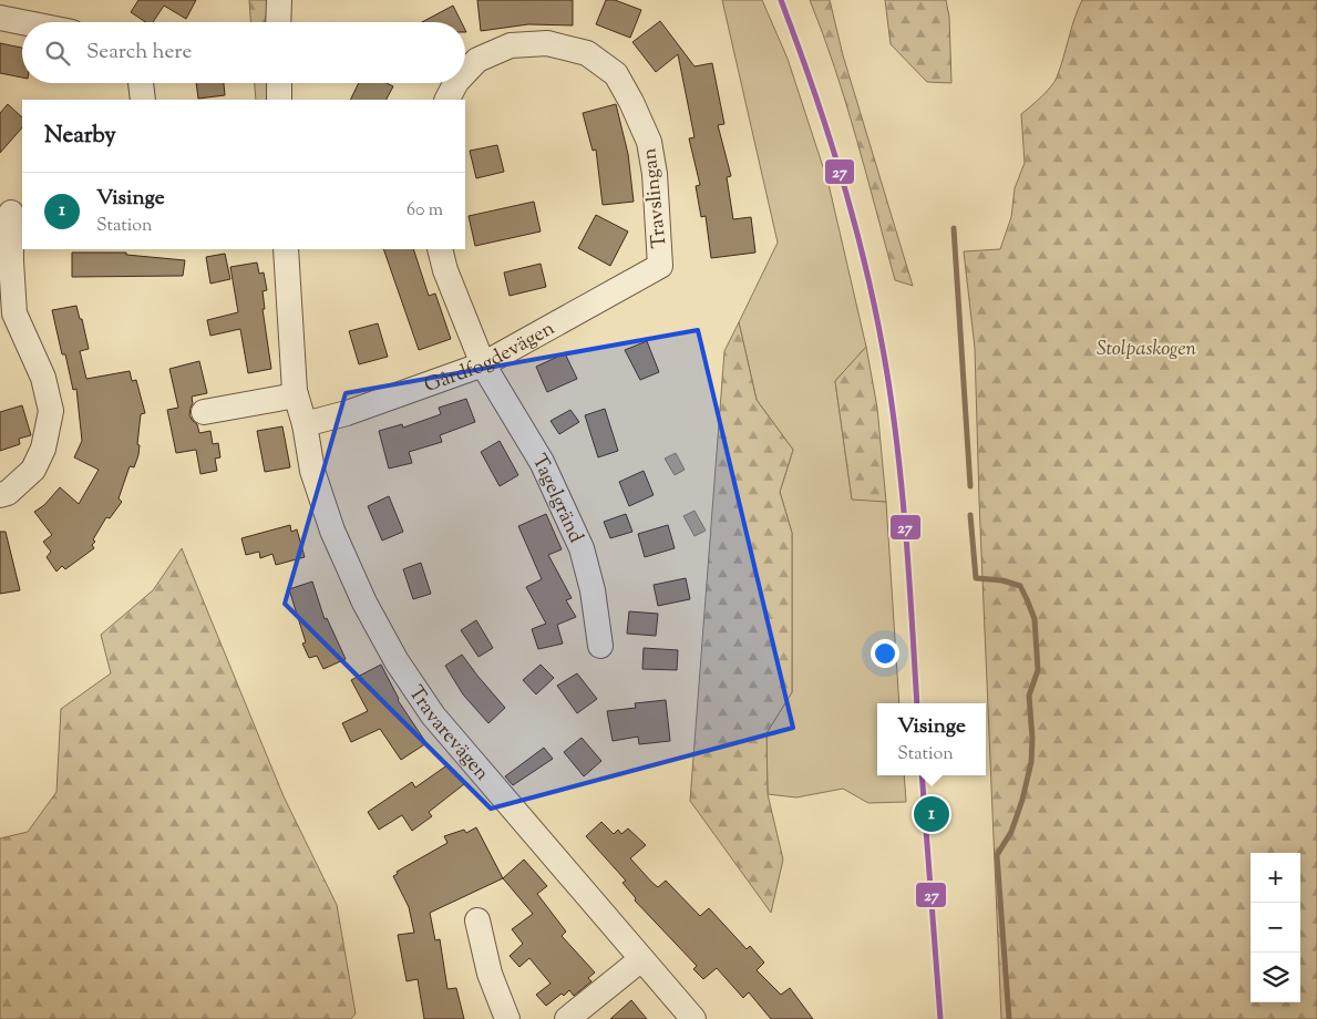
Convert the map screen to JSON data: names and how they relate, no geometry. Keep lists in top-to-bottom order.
{
  "streets": {
    "street": [
      "Travslingan",
      "Gårdfogdevägen",
      "Tagelgränd",
      "Travarevägen"
    ]
  },
  "crossings": [
    ["Travslingan", "Gårdfogdevägen"],
    ["Gårdfogdevägen", "Tagelgränd"],
    ["Gårdfogdevägen", "Travarevägen"]
  ],
  "parks": ["Stolpaskogen"],
  "lines": ["transit line 27"],
  "page": {
    "search": "Search here",
    "heading": "Nearby",
    "list": [
      {
        "mark": "1",
        "name": "Visinge",
        "note": "Station",
        "value": "60 m"
      }
    ],
    "popup": ["Visinge", "Station"],
    "pins": "1",
    "map_buttons": ["+", "−"]
  }
}
